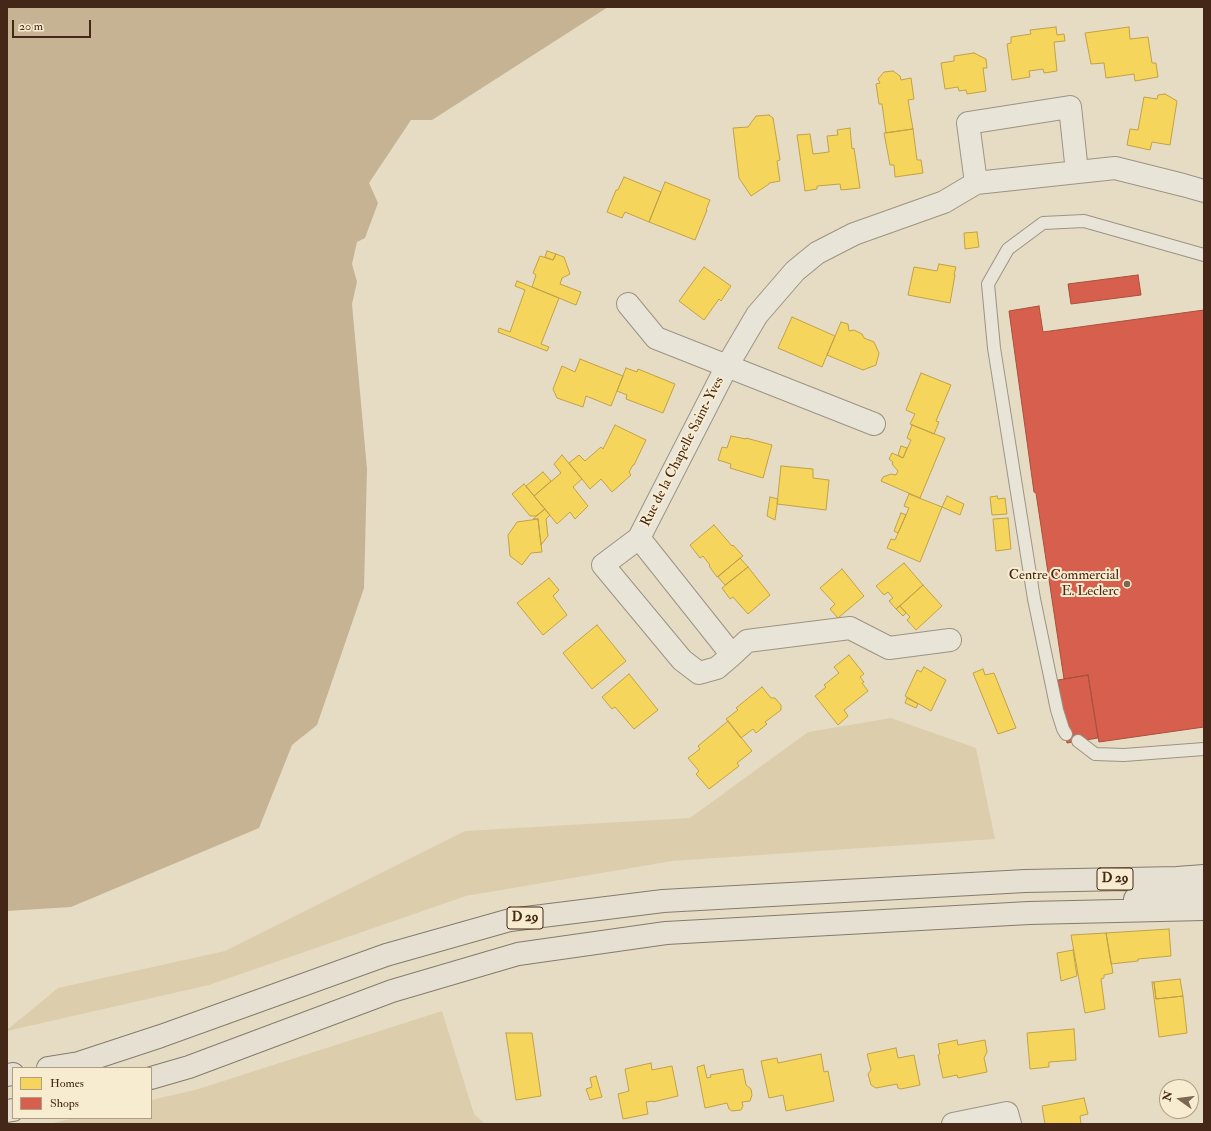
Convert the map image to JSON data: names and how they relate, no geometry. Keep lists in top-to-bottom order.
{
  "streets": {
    "main road": ["D 29"],
    "street": ["Rue de la Chapelle Saint-Yves"]
  },
  "places": ["Centre Commercial E. Leclerc"],
  "legend": ["Homes", "Shops"],
  "scale_bar": "20 m",
  "north": "left"
}
